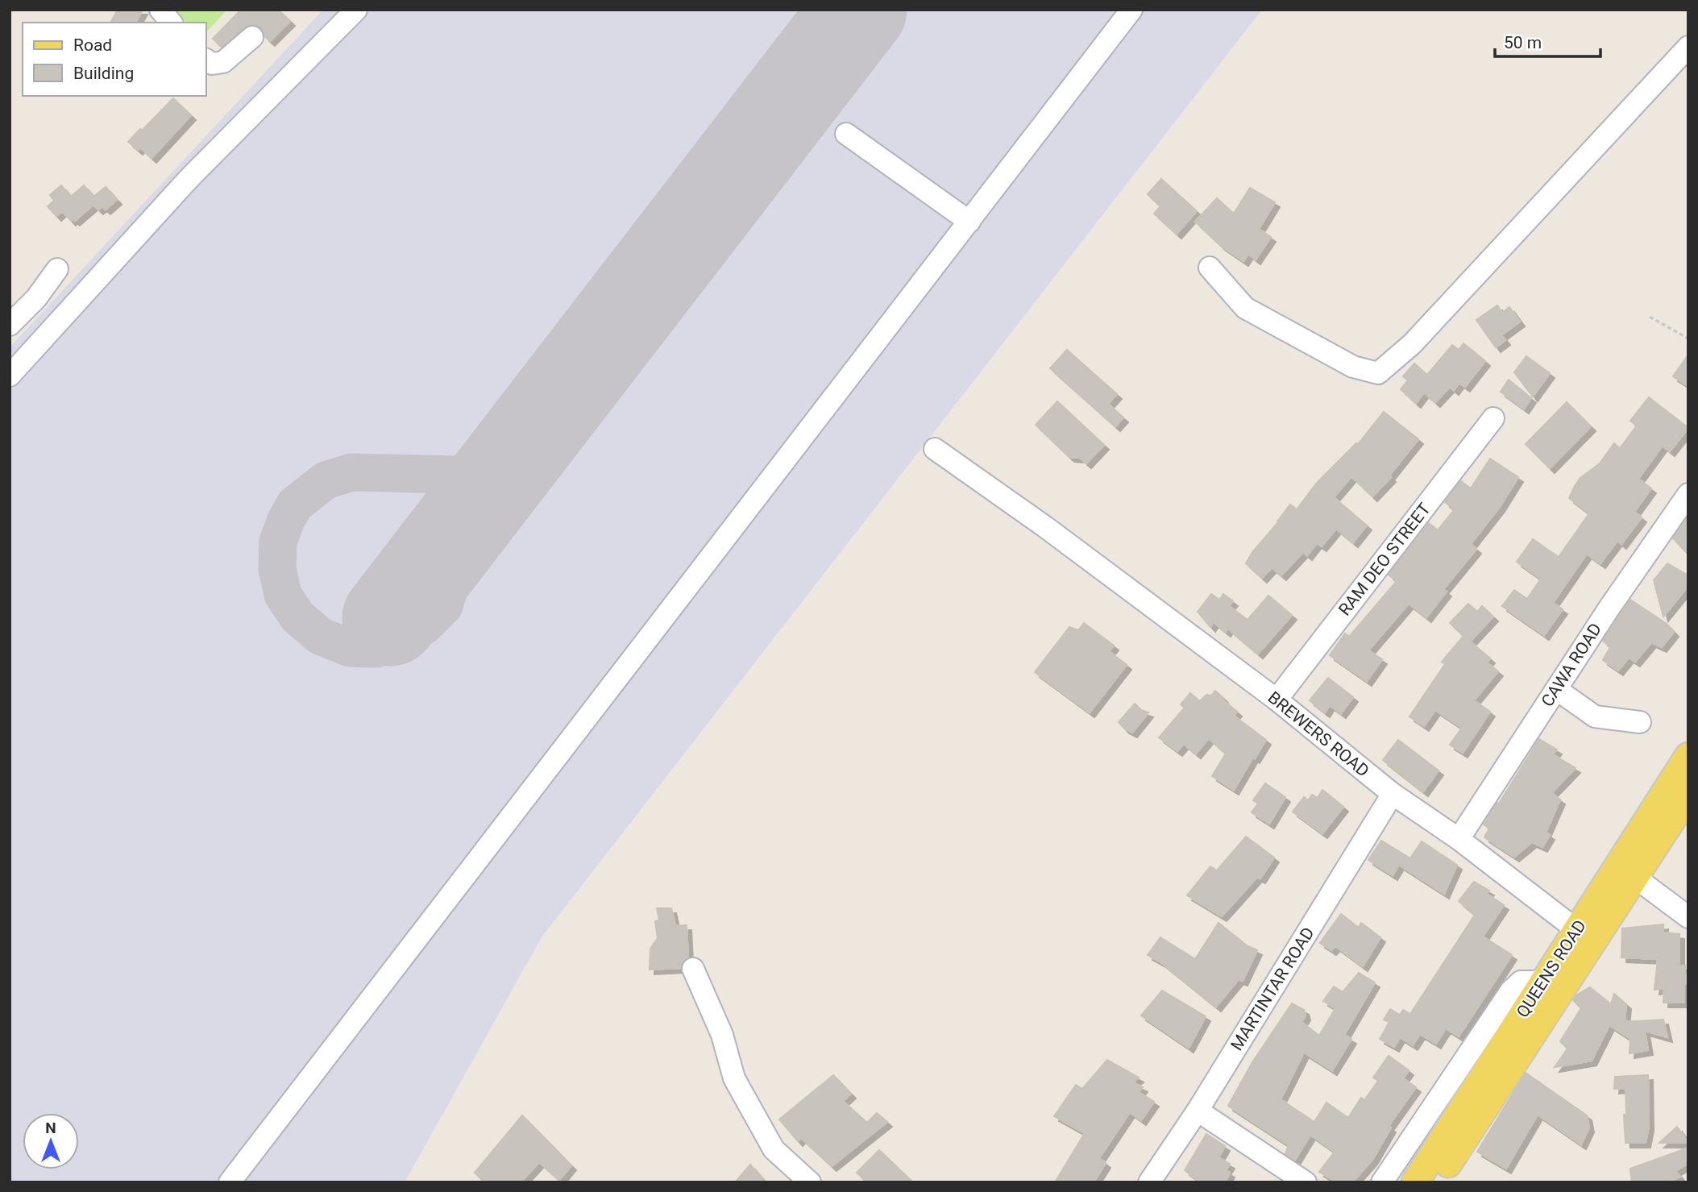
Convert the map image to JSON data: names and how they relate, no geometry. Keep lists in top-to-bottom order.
{
  "streets": {
    "main road": ["QUEENS ROAD"],
    "street": [
      "RAM DEO STREET",
      "CAWA ROAD",
      "BREWERS ROAD",
      "MARTINTAR ROAD"
    ]
  },
  "crossings": [
    ["RAM DEO STREET", "BREWERS ROAD"],
    ["CAWA ROAD", "BREWERS ROAD"],
    ["BREWERS ROAD", "QUEENS ROAD"],
    ["BREWERS ROAD", "MARTINTAR ROAD"]
  ],
  "legend": ["Road", "Building"],
  "scale_bar": "50 m",
  "north": "top"
}
